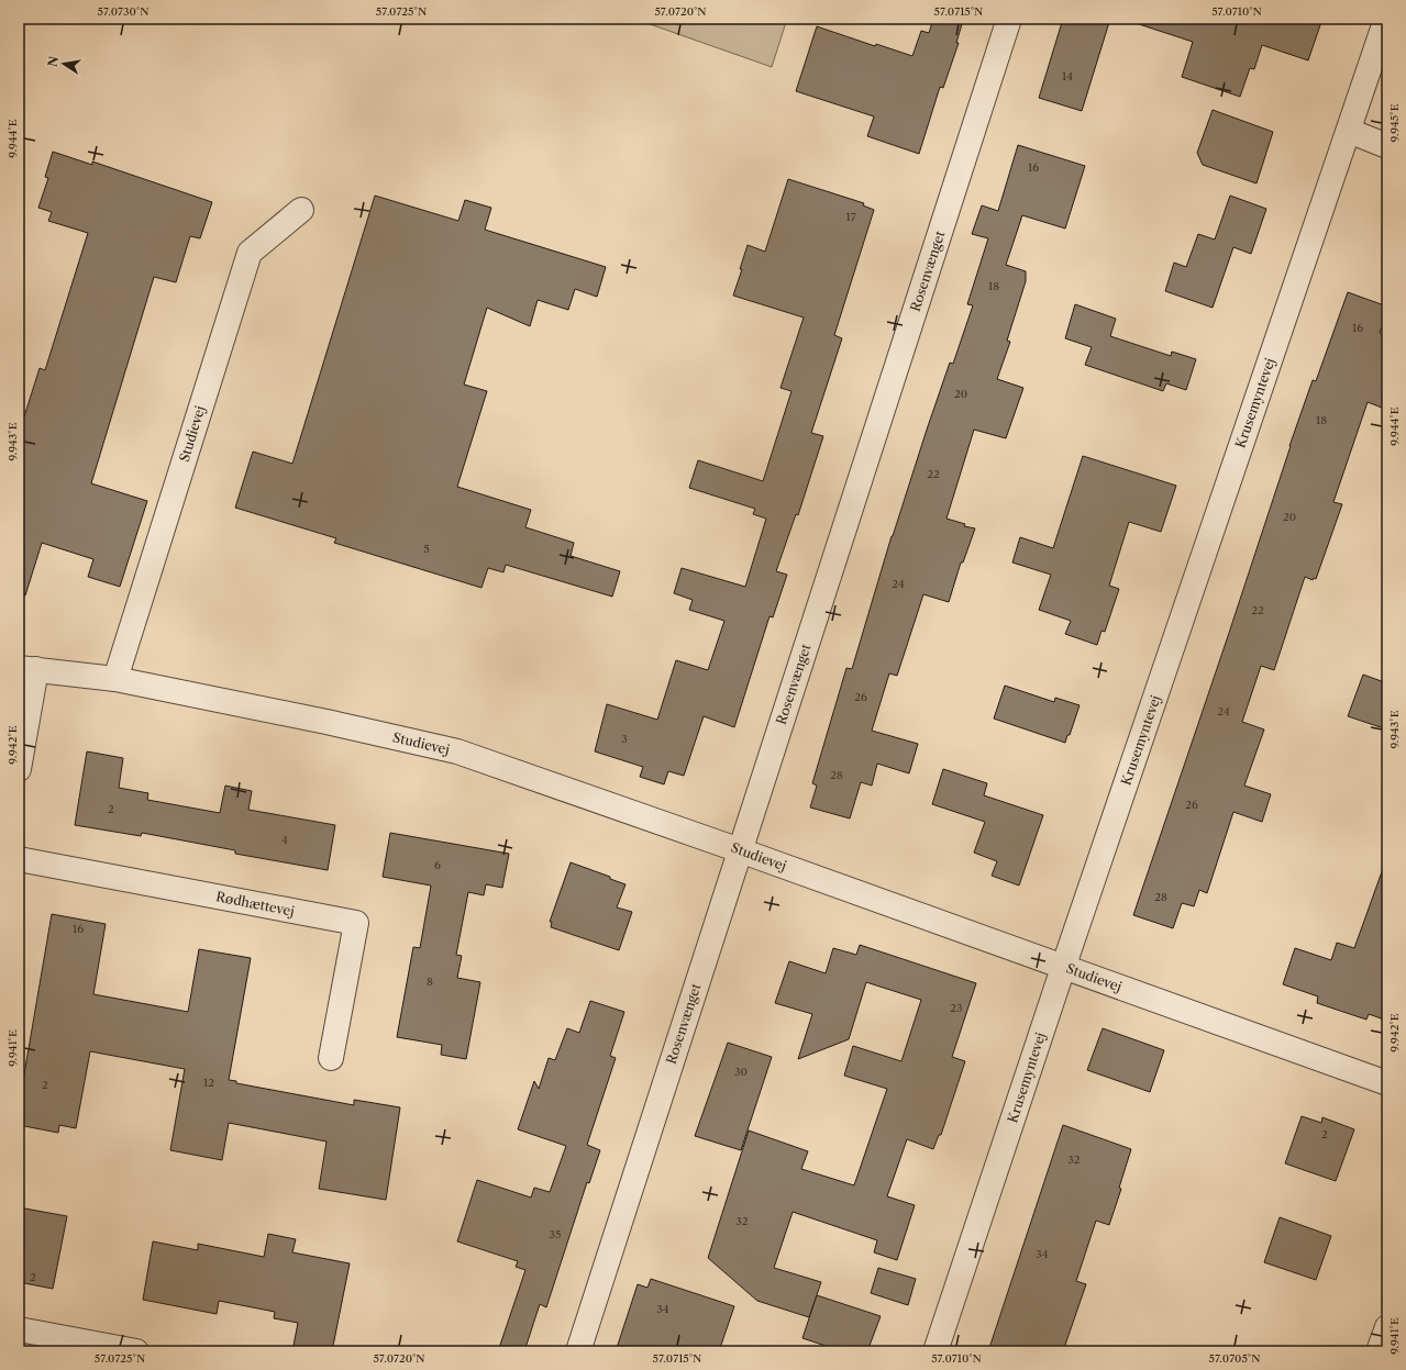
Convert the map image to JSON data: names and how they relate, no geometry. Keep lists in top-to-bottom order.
{
  "streets": {
    "street": [
      "Rosenvænget",
      "Krusemyntevej",
      "Studievej",
      "Rødhættevej"
    ]
  },
  "crossings": [
    ["Rosenvænget", "Studievej"],
    ["Krusemyntevej", "Studievej"]
  ],
  "house_numbers": [
    "14",
    "16",
    "17",
    "18",
    "16",
    "20",
    "18",
    "22",
    "20",
    "5",
    "24",
    "22",
    "26",
    "24",
    "3",
    "28",
    "26",
    "2",
    "4",
    "6",
    "28",
    "16",
    "8",
    "23",
    "30",
    "12",
    "2",
    "2",
    "32",
    "32",
    "35",
    "34",
    "2",
    "34"
  ],
  "north": "left",
  "coordinates": [
    "57.0730°N",
    "57.0725°N",
    "57.0720°N",
    "57.0715°N",
    "57.0710°N",
    "9.945°E",
    "9.944°E",
    "9.943°E",
    "9.942°E",
    "9.941°E",
    "57.0705°N"
  ]
}
